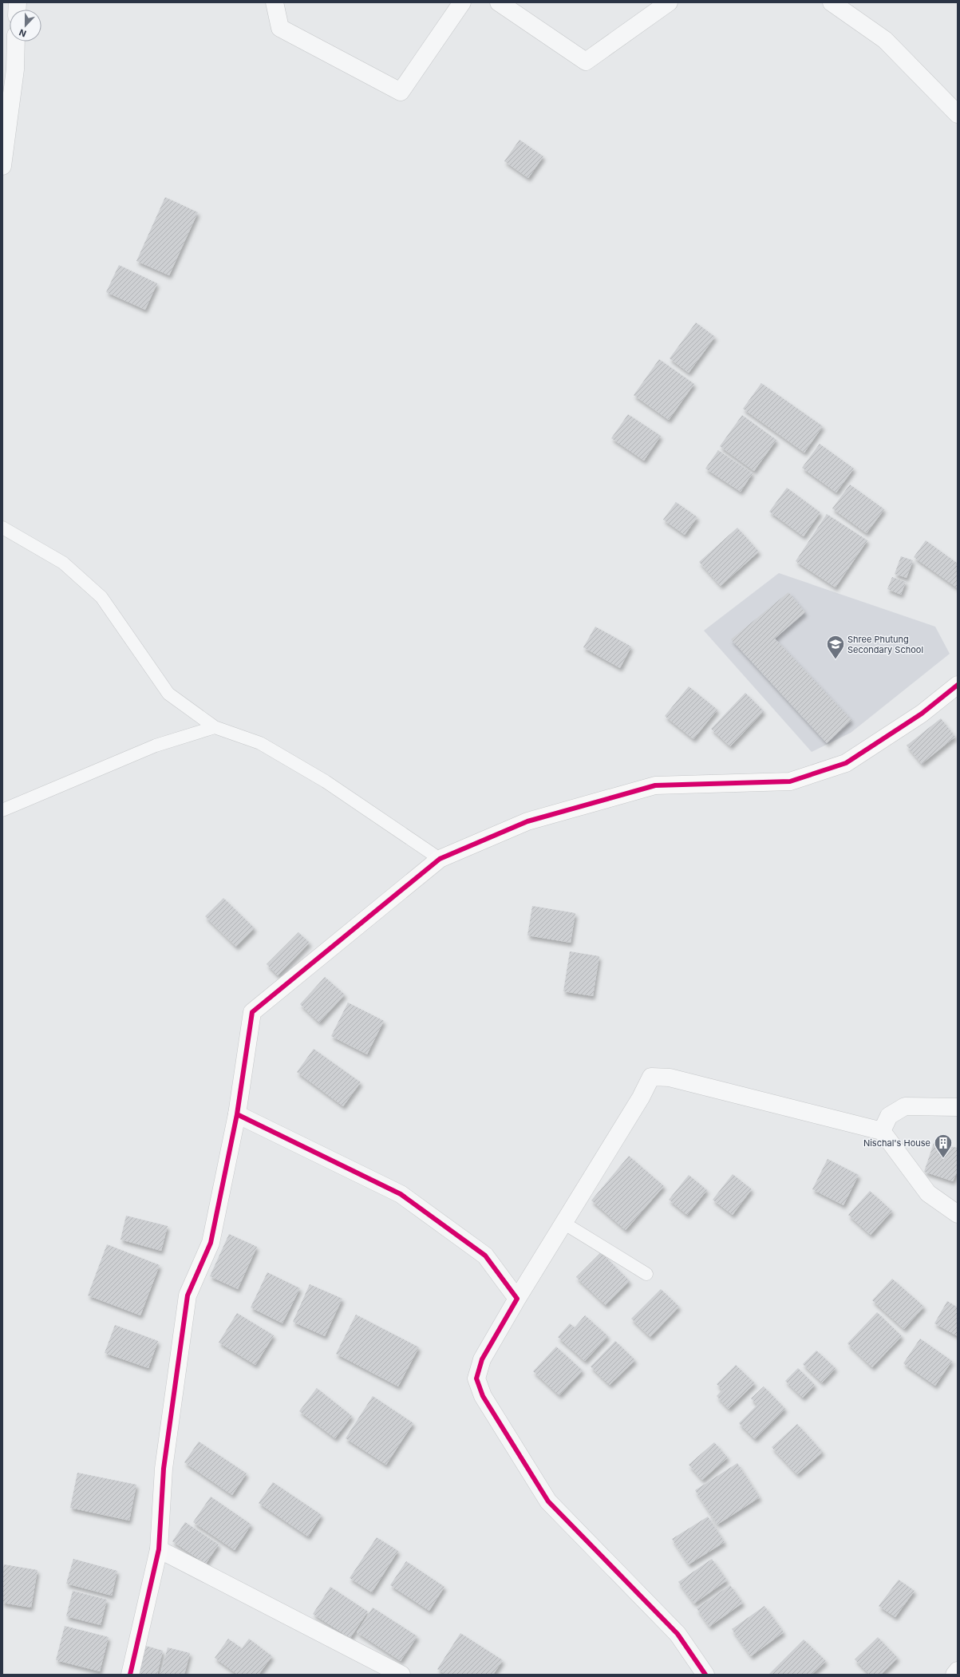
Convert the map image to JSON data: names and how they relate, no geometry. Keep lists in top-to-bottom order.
{
  "places": {
    "school or university": ["Shree Phutung Secondary School"],
    "building": ["Nischal's House"]
  },
  "north": "bottom"
}
